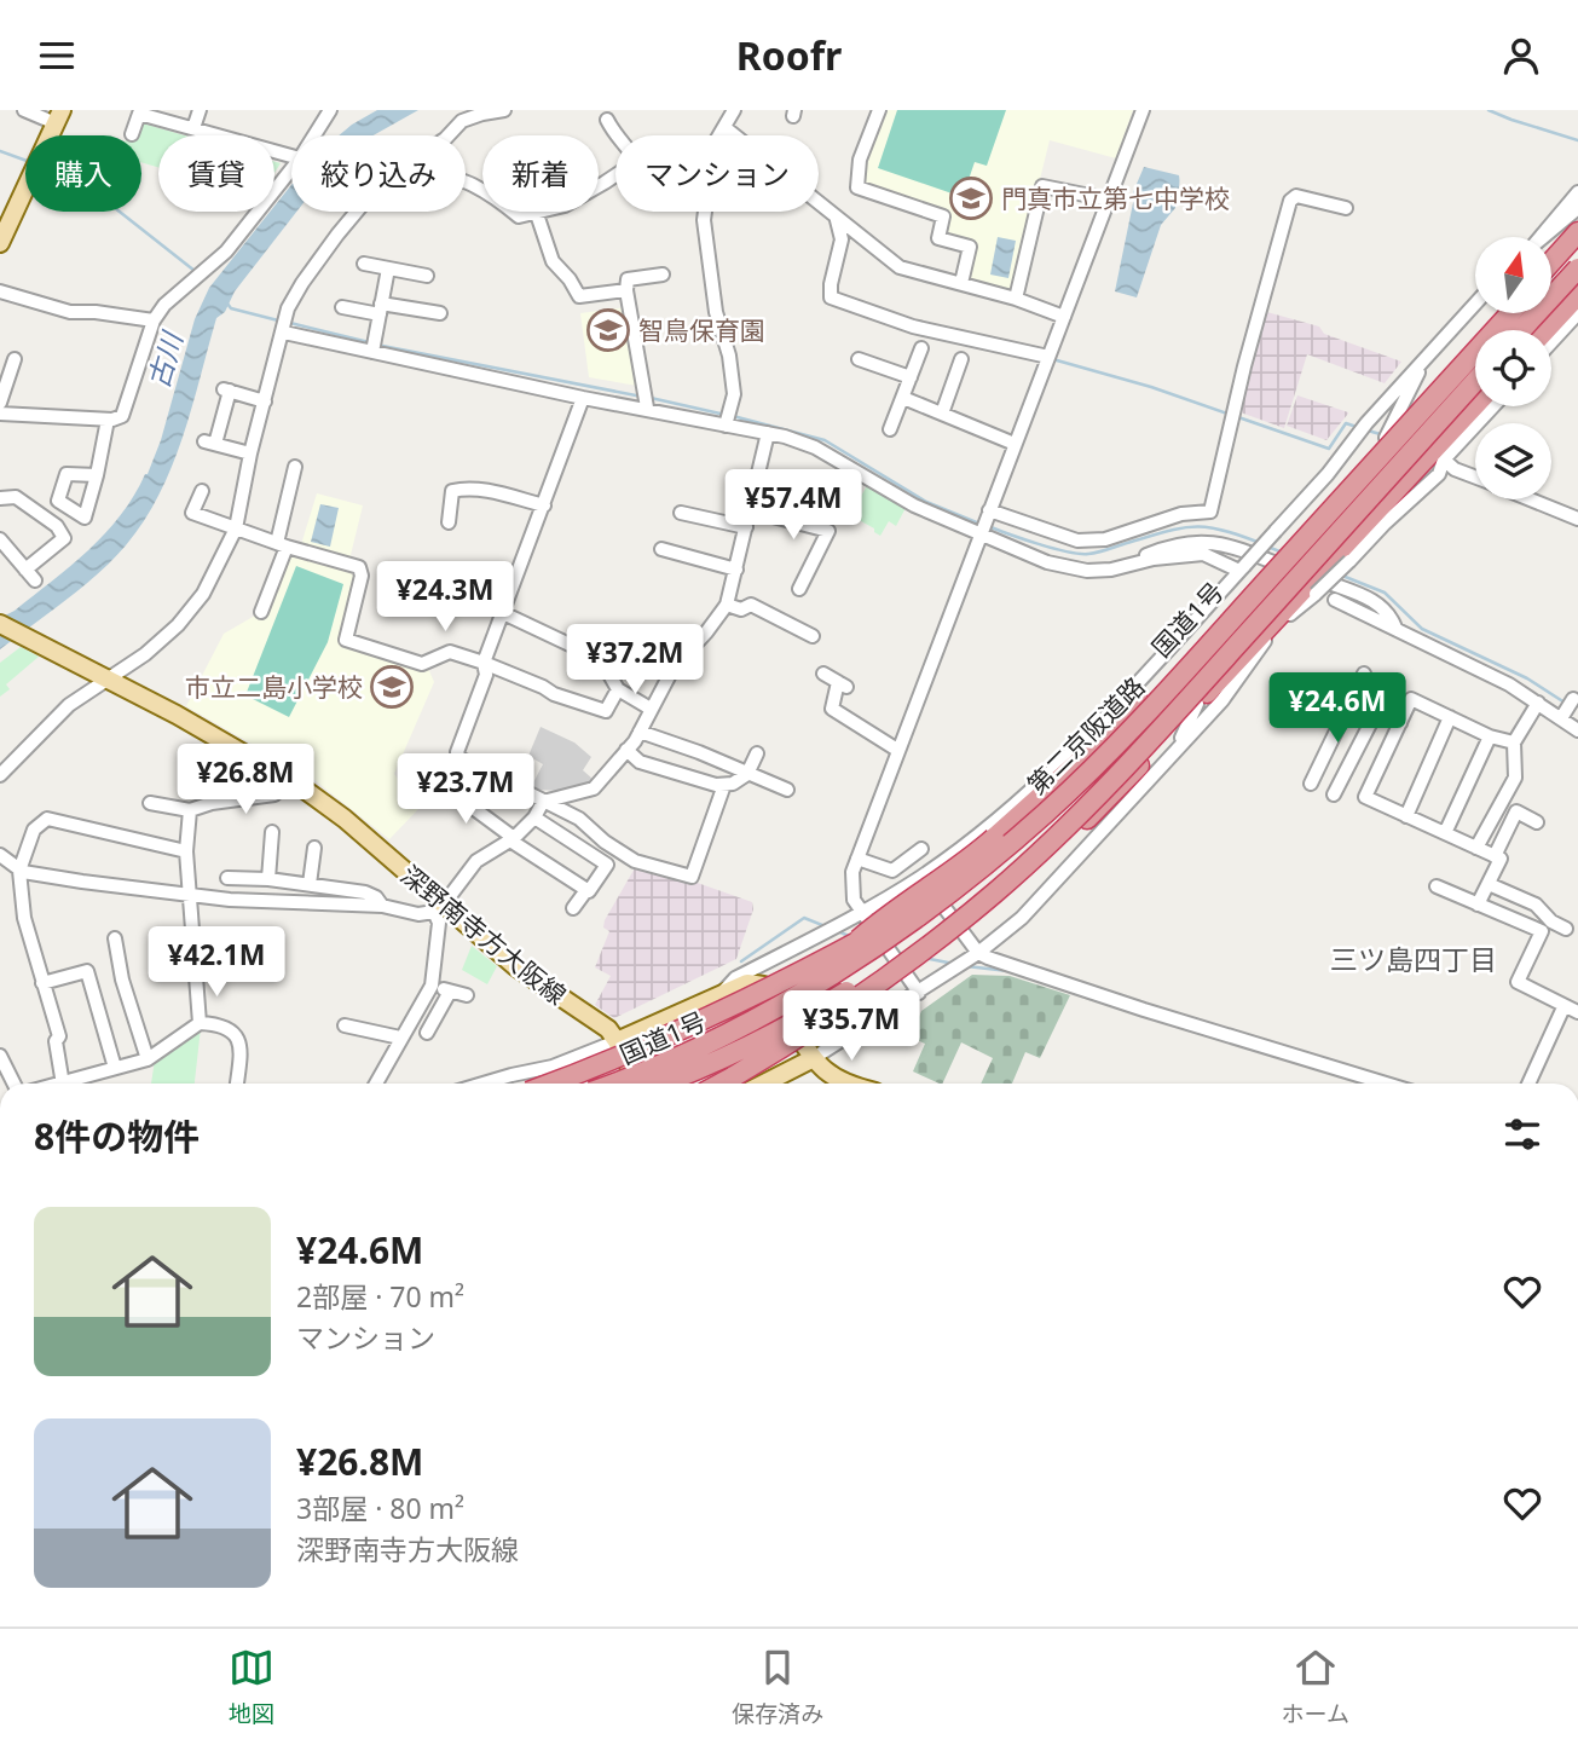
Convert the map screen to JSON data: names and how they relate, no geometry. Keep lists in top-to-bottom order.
{
  "streets": {
    "highway": ["国道1号", "第二京阪道路"],
    "main road": ["深野南寺方大阪線"]
  },
  "districts": ["三ツ島四丁目"],
  "water": ["古川"],
  "places": {
    "school or university": ["門真市立第七中学校", "智鳥保育園", "市立二島小学校"]
  },
  "north": "top",
  "page": {
    "header": "Roofr",
    "chip": [
      "購入",
      "賃貸",
      "絞り込み",
      "新着",
      "マンション"
    ],
    "price": [
      "¥57.4M",
      "¥24.3M",
      "¥37.2M",
      "¥24.6M",
      "¥26.8M",
      "¥23.7M",
      "¥42.1M",
      "¥35.7M"
    ],
    "heading": "8件の物件",
    "list": [
      {
        "name": "¥24.6M",
        "note": "2部屋 · 70 m² · マンション"
      },
      {
        "name": "¥26.8M",
        "note": "3部屋 · 80 m² · 深野南寺方大阪線"
      }
    ],
    "tabs": ["地図", "保存済み", "ホーム"]
  }
}
